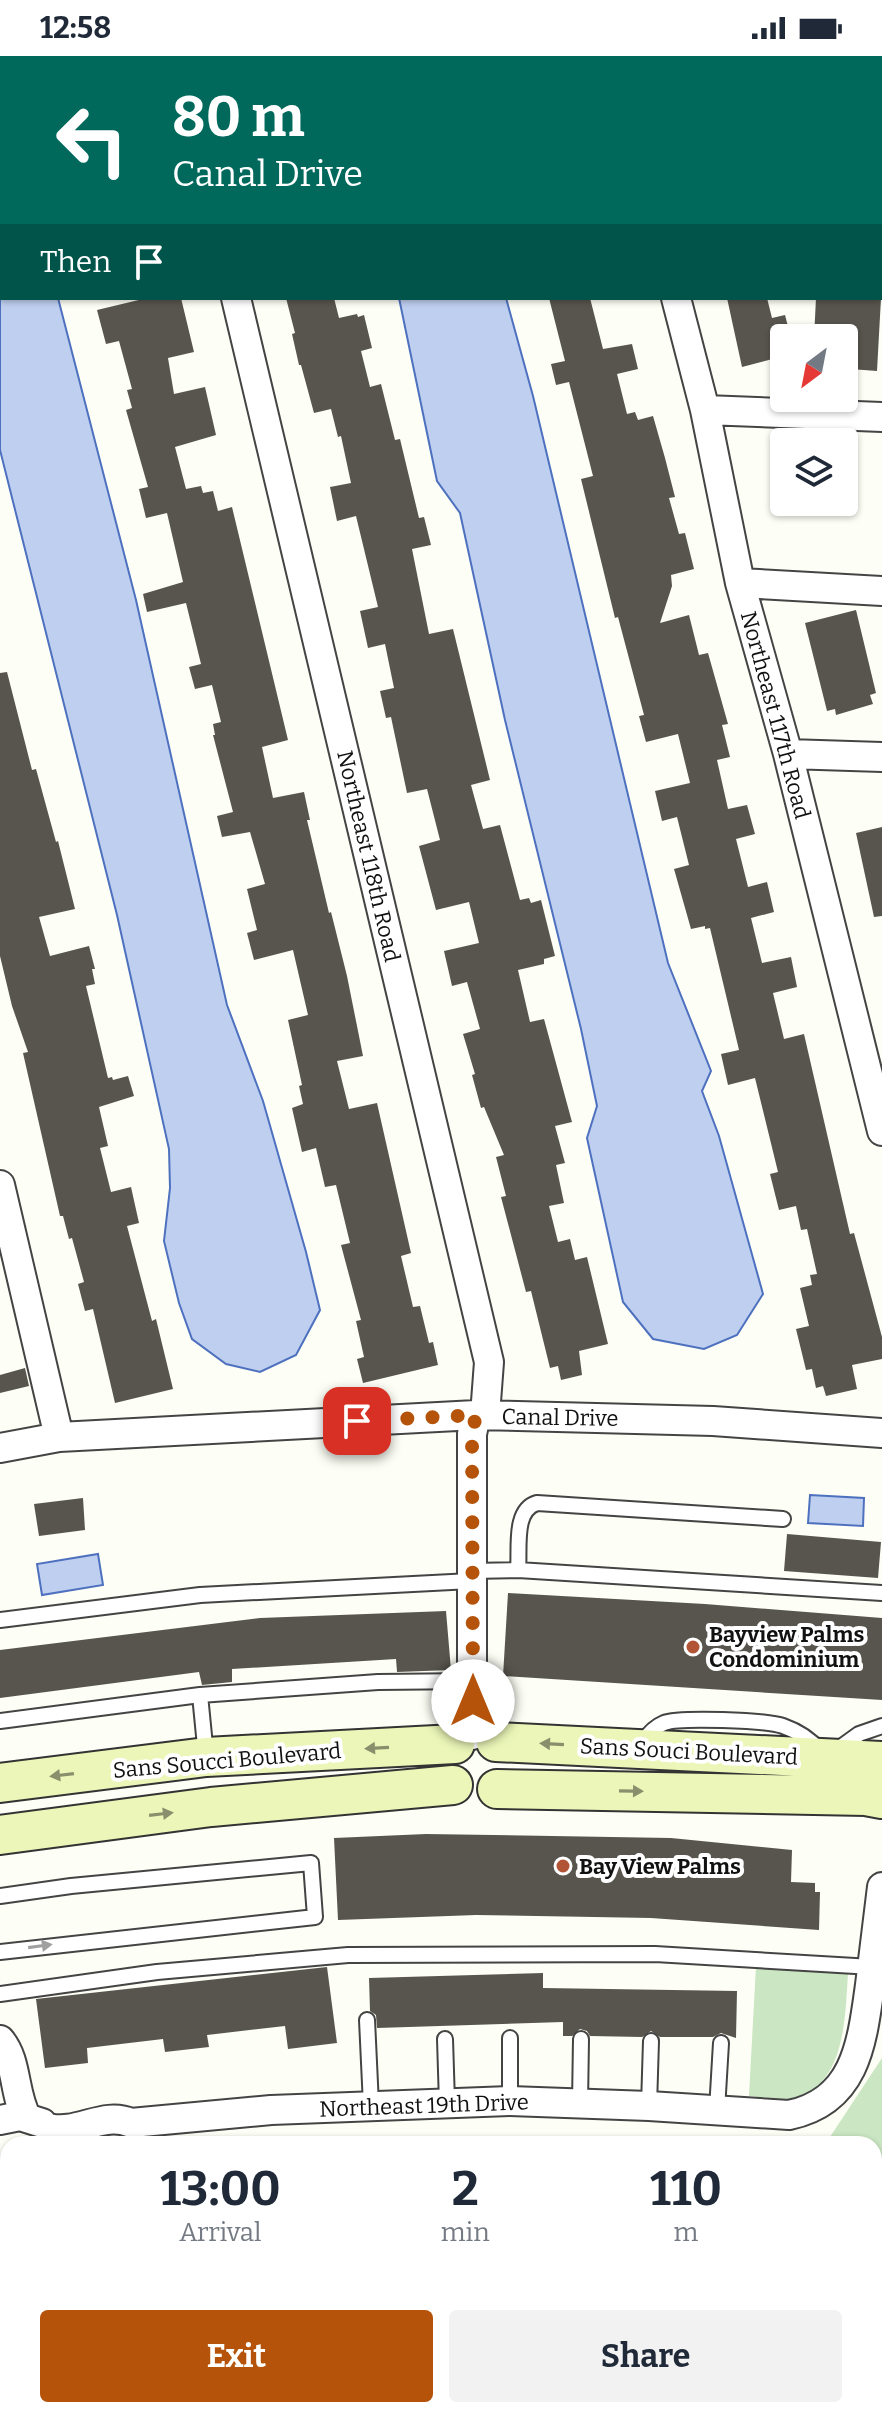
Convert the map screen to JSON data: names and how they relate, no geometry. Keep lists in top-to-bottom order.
{
  "streets": {
    "street": [
      "Northeast 117th Road",
      "Northeast 118th Road",
      "Canal Drive",
      "Sans Souci Boulevard",
      "Sans Soucci Boulevard",
      "Northeast 19th Drive"
    ]
  },
  "crossings": [
    ["Northeast 118th Road", "Canal Drive"],
    ["Northeast 118th Road", "Sans Souci Boulevard"],
    ["Northeast 118th Road", "Sans Soucci Boulevard"],
    ["Sans Souci Boulevard", "Sans Soucci Boulevard"]
  ],
  "places": ["Bayview Palms Condominium", "Bay View Palms"],
  "north": "bottom left",
  "page": {
    "status": "12:58",
    "turn": ["80 m", "Canal Drive"],
    "then": "Then",
    "eta": [
      "13:00",
      "Arrival",
      "2",
      "min",
      "110",
      "m"
    ],
    "buttons": ["Exit", "Share"]
  }
}
